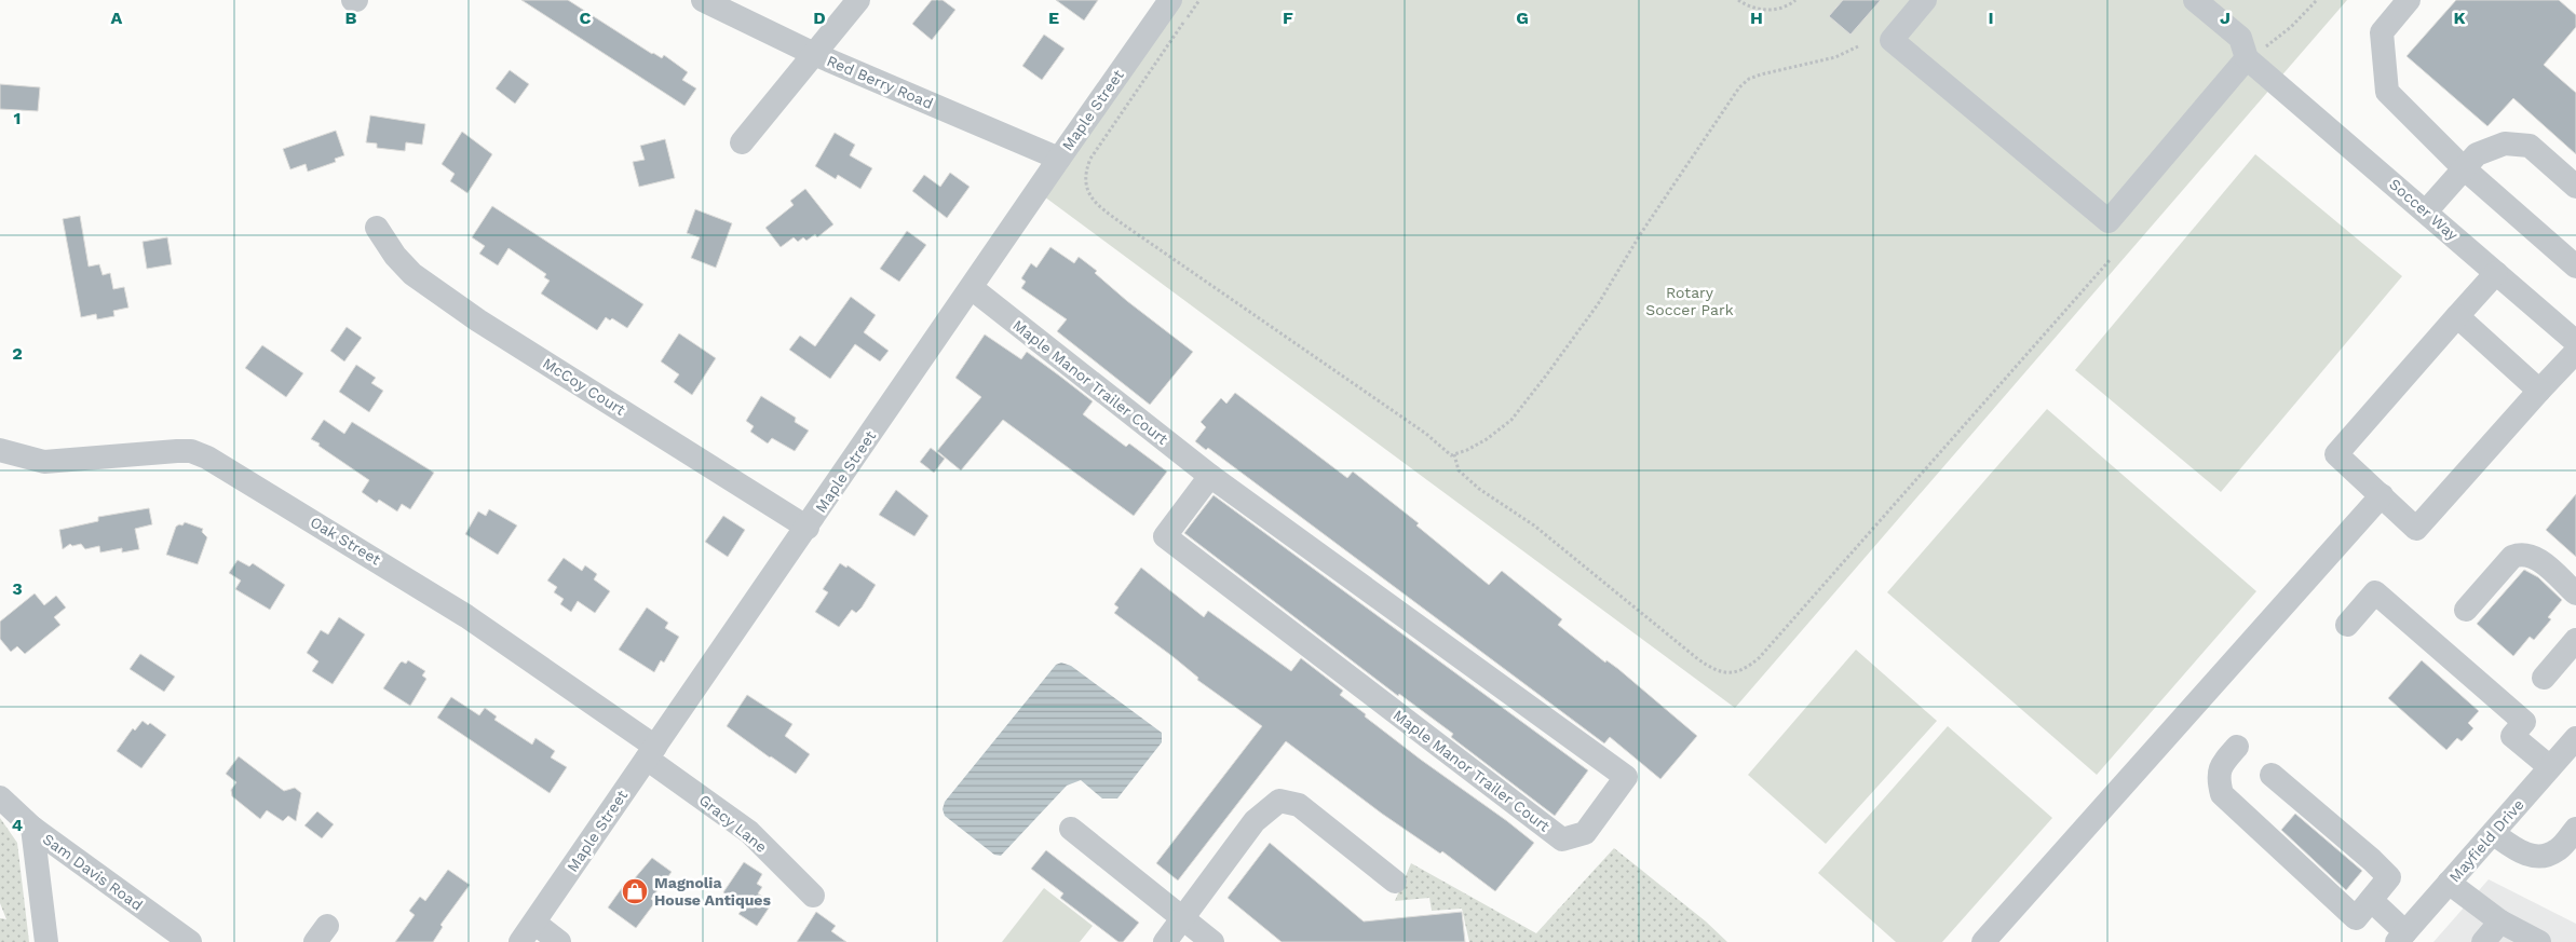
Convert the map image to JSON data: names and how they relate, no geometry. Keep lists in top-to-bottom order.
{
  "streets": {
    "street": [
      "Red Berry Road",
      "Maple Street",
      "Soccer Way",
      "Maple Manor Trailer Court",
      "McCoy Court",
      "Oak Street",
      "Gracy Lane",
      "Mayfield Drive",
      "Sam Davis Road"
    ]
  },
  "crossings": [
    ["Red Berry Road", "Maple Street"],
    ["Maple Street", "Maple Manor Trailer Court"],
    ["Maple Street", "McCoy Court"],
    ["Maple Street", "Oak Street"],
    ["Maple Street", "Gracy Lane"],
    ["Oak Street", "Gracy Lane"]
  ],
  "parks": ["Rotary Soccer Park"],
  "places": {
    "shop": ["Magnolia House Antiques"]
  },
  "grid": {
    "columns": [
      "A",
      "B",
      "C",
      "D",
      "E",
      "F",
      "G",
      "H",
      "I",
      "J",
      "K"
    ],
    "rows": [
      "1",
      "2",
      "3",
      "4"
    ]
  }
}
